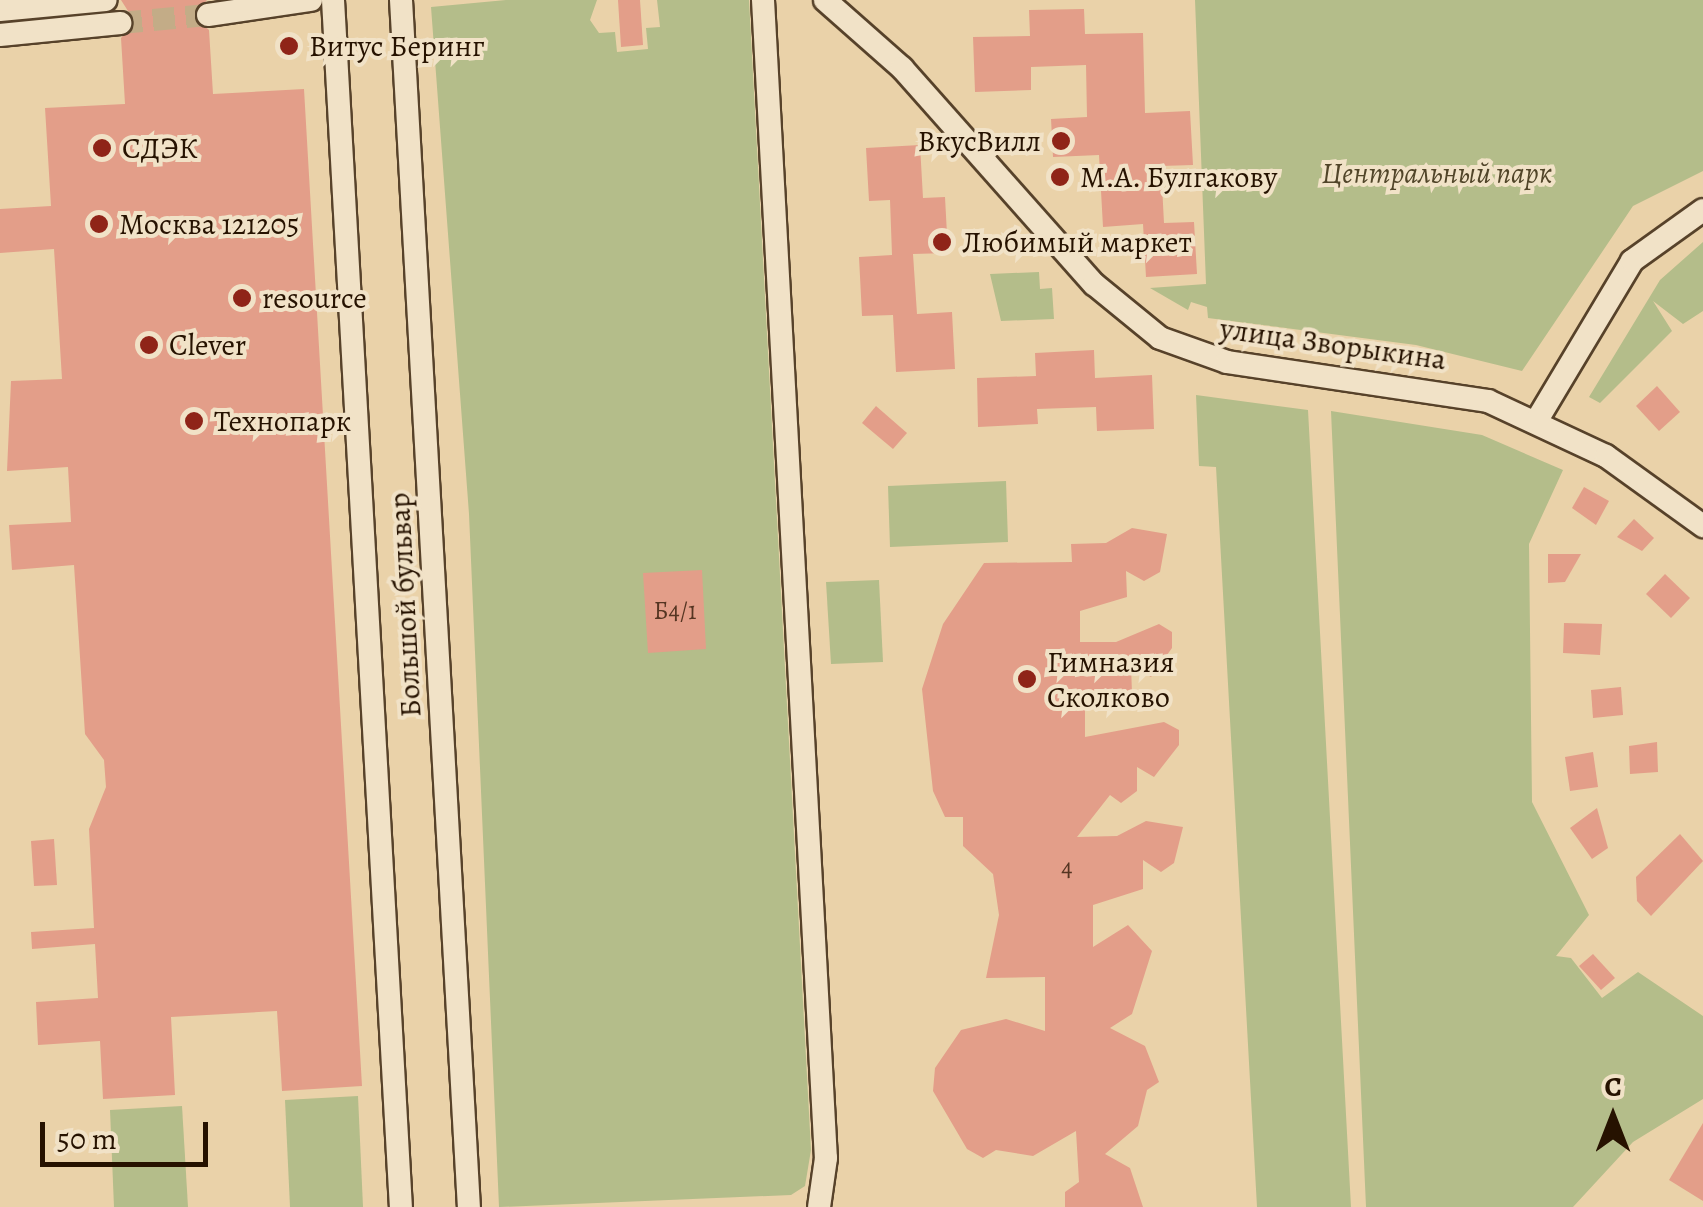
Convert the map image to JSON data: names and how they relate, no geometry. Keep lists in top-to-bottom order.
{
  "streets": {
    "street": ["улица Зворыкина", "Большой бульвар"]
  },
  "parks": ["Центральный парк"],
  "places": [
    "Витус Беринг",
    "ВкусВилл",
    "СДЭК",
    "М.А. Булгакову",
    "Москва 121205",
    "Любимый маркет",
    "resource",
    "Clever",
    "Технопарк",
    "Гимназия Сколково"
  ],
  "house_numbers": ["Б4/1", "4"],
  "scale_bar": "50 m",
  "north": "top"
}
